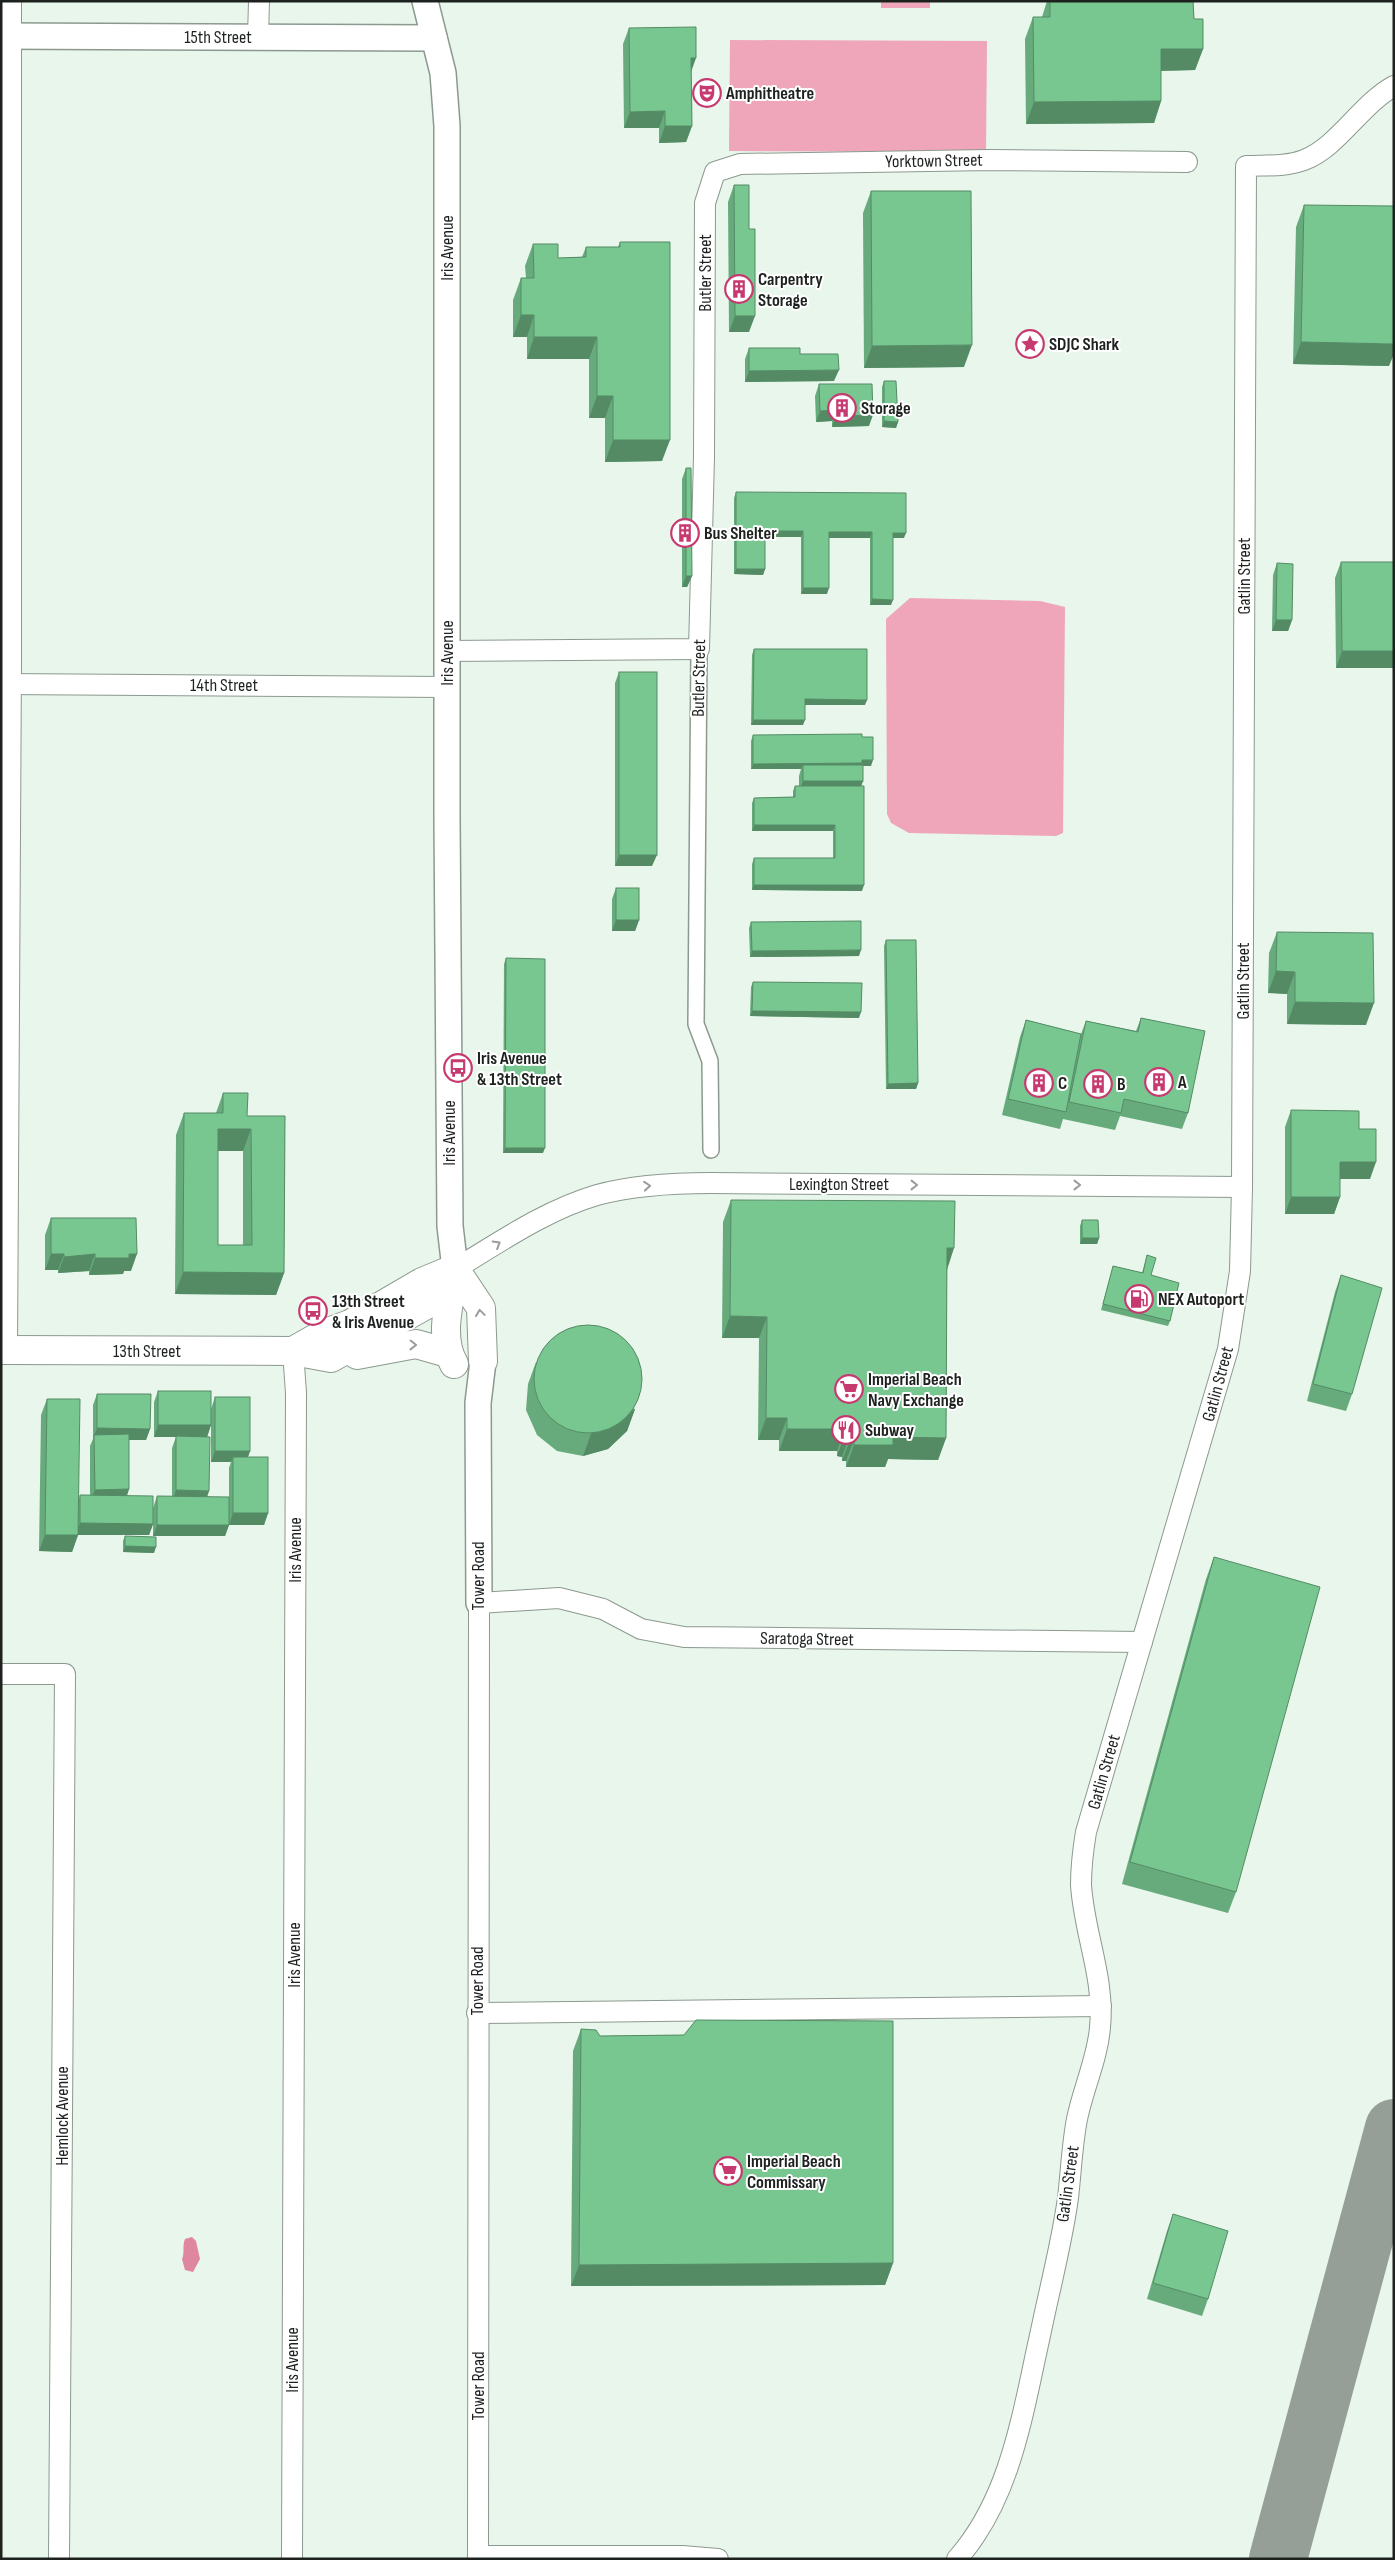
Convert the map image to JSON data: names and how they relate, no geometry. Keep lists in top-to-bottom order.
{
  "streets": {
    "main road": ["13th Street", "Tower Road"],
    "street": [
      "15th Street",
      "Yorktown Street",
      "Iris Avenue",
      "Butler Street",
      "Gatlin Street",
      "14th Street",
      "Lexington Street",
      "Saratoga Street",
      "Hemlock Avenue"
    ]
  },
  "crossings": [
    ["15th Street", "Iris Avenue"],
    ["Yorktown Street", "Butler Street"],
    ["Iris Avenue", "14th Street"],
    ["Iris Avenue", "Lexington Street"],
    ["Iris Avenue", "13th Street"],
    ["Iris Avenue", "Tower Road"],
    ["Gatlin Street", "Lexington Street"],
    ["Gatlin Street", "Saratoga Street"],
    ["Lexington Street", "13th Street"],
    ["Lexington Street", "Tower Road"],
    ["13th Street", "Tower Road"],
    ["Tower Road", "Saratoga Street"]
  ],
  "one_way": ["Lexington Street"],
  "places": {
    "theatre": ["Amphitheatre"],
    "building": [
      "Carpentry Storage",
      "Storage",
      "Bus Shelter",
      "A",
      "C",
      "B"
    ],
    "place": ["SDJC Shark"],
    "bus stop": ["Iris Avenue & 13th Street", "13th Street & Iris Avenue"],
    "fuel station": ["NEX Autoport"],
    "supermarket": ["Imperial Beach Navy Exchange", "Imperial Beach Commissary"],
    "restaurant": ["Subway"]
  }
}
